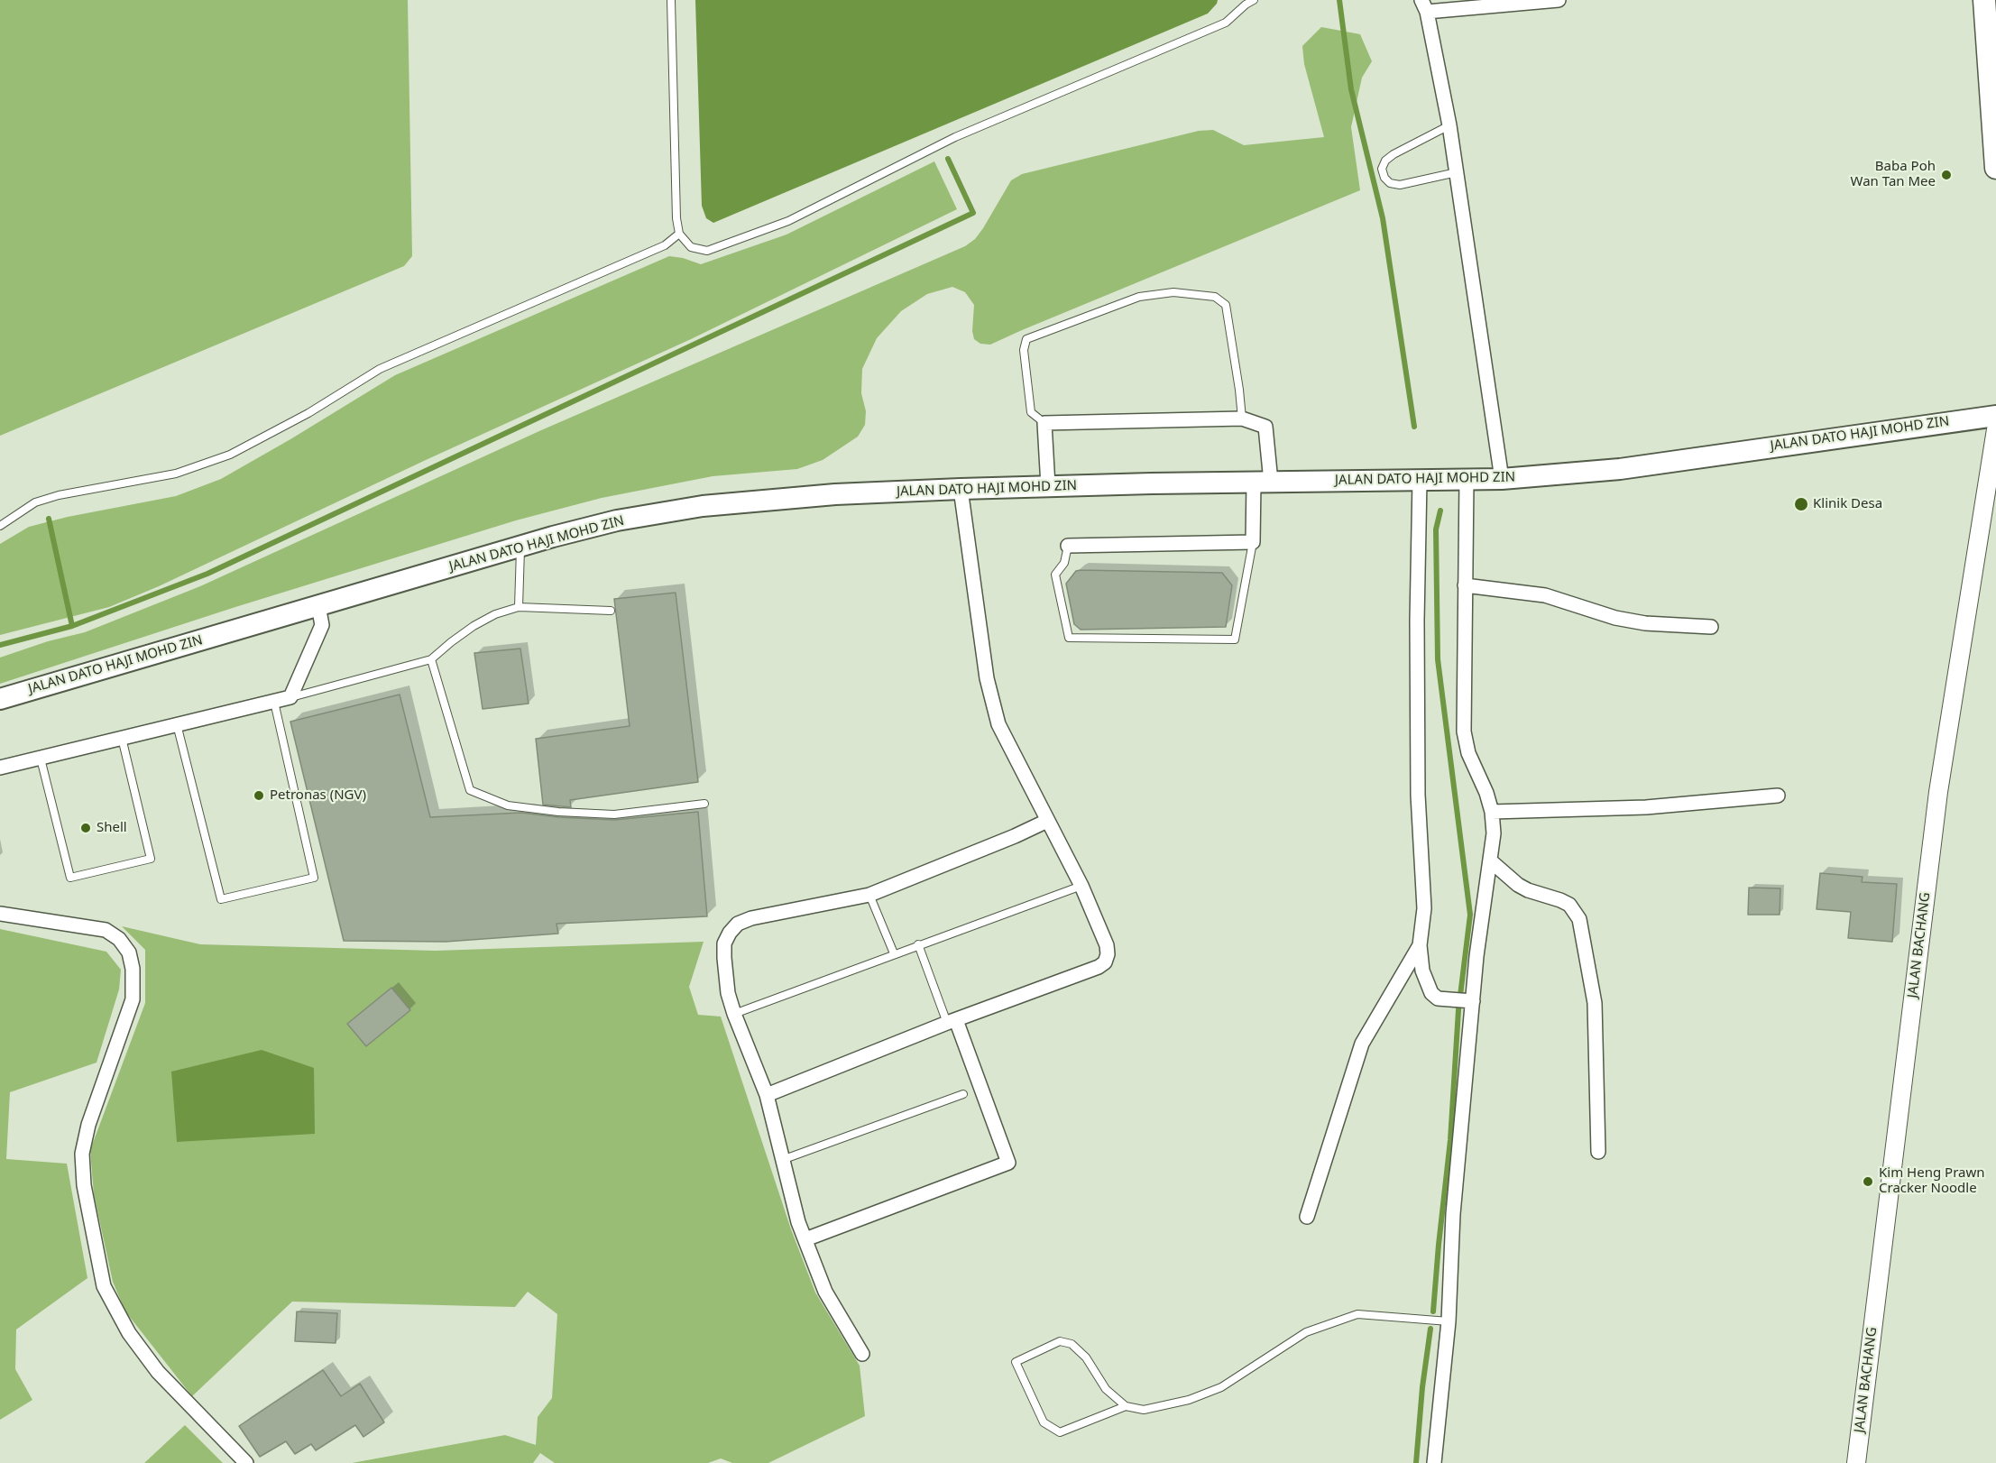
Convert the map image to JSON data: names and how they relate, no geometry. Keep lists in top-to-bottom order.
{
  "streets": {
    "main road": ["JALAN DATO HAJI MOHD ZIN"],
    "street": ["JALAN BACHANG"]
  },
  "places": [
    "Baba Poh Wan Tan Mee",
    "Klinik Desa",
    "Petronas (NGV)",
    "Shell",
    "Kim Heng Prawn Cracker Noodle"
  ]
}
